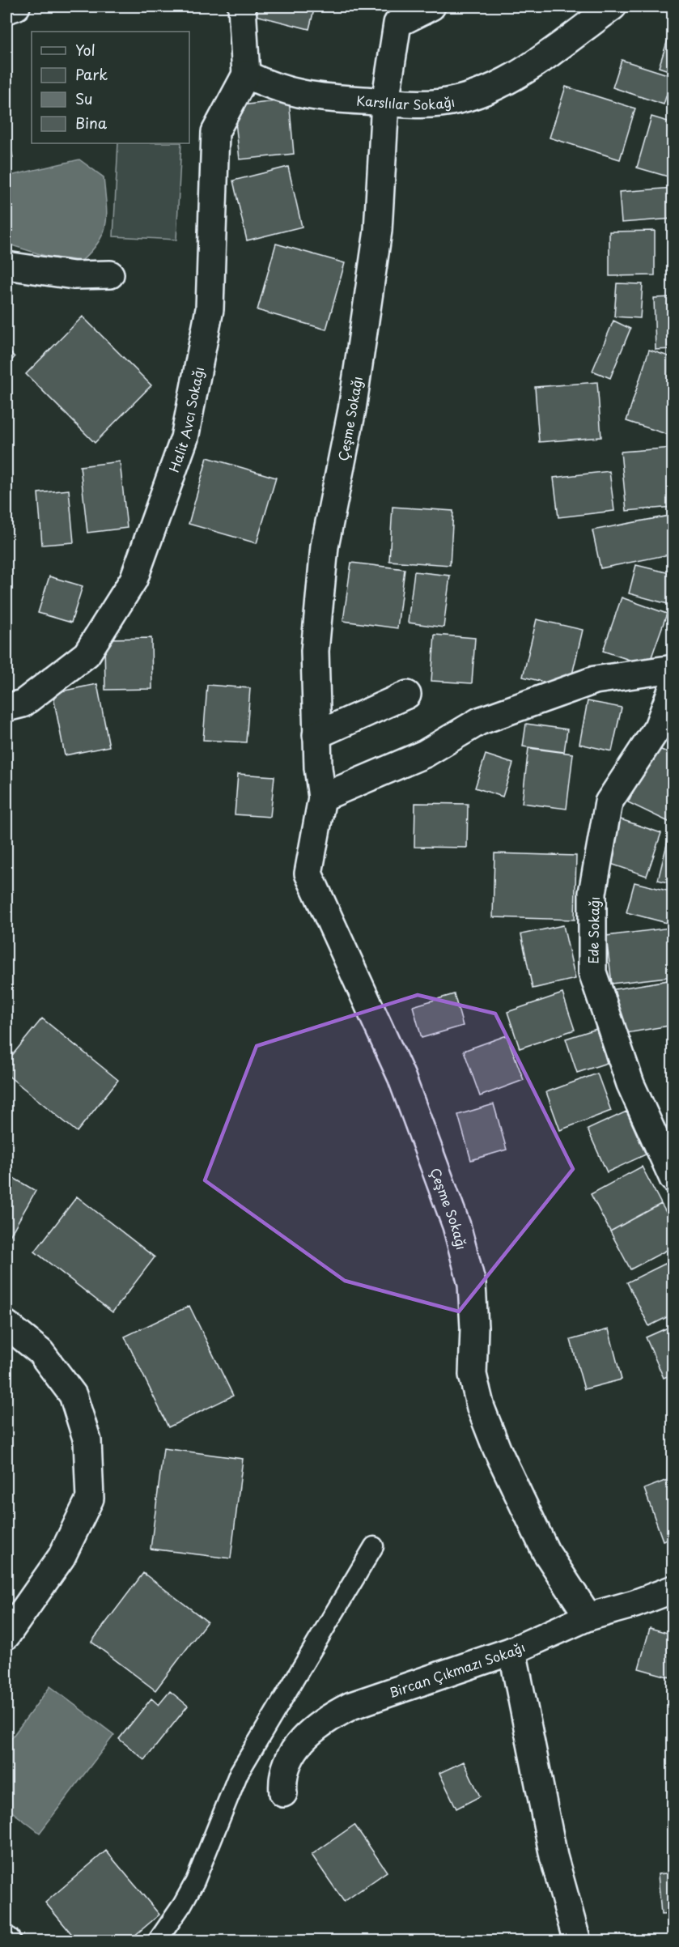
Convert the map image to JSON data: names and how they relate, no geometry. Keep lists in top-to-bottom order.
{
  "streets": {
    "street": [
      "Karslılar Sokağı",
      "Çeşme Sokağı",
      "Halit Avcı Sokağı",
      "Ede Sokağı",
      "Bircan Çıkmazı Sokağı"
    ]
  },
  "crossings": [
    ["Karslılar Sokağı", "Çeşme Sokağı"],
    ["Karslılar Sokağı", "Halit Avcı Sokağı"],
    ["Çeşme Sokağı", "Bircan Çıkmazı Sokağı"]
  ],
  "legend": [
    "Yol",
    "Park",
    "Su",
    "Bina"
  ]
}
